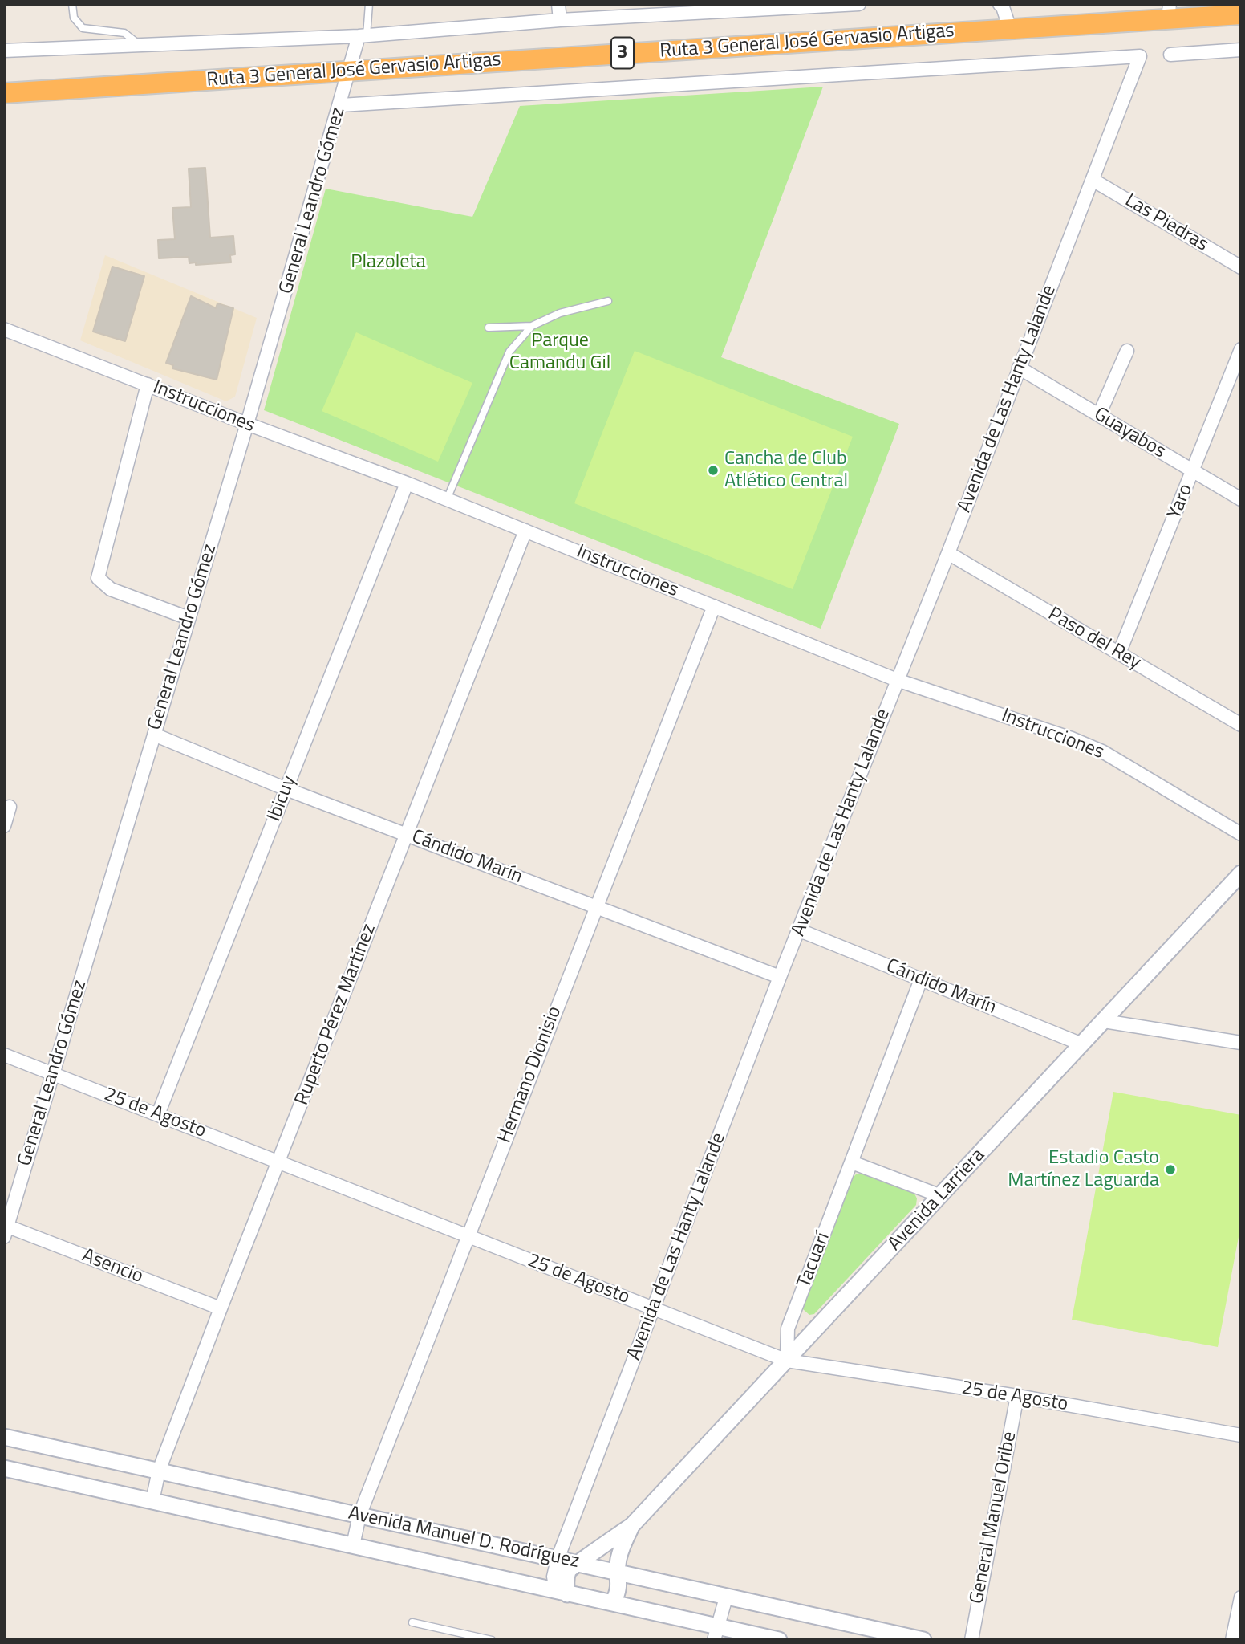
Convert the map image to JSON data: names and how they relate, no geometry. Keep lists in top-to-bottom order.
{
  "streets": {
    "highway": ["Ruta 3 General José Gervasio Artigas", "3"],
    "street": [
      "General Leandro Gómez",
      "Las Piedras",
      "Avenida de Las Hanty Lalande",
      "Instrucciones",
      "Guayabos",
      "Yaro",
      "Paso del Rey",
      "Ibicuy",
      "Cándido Marín",
      "Ruperto Pérez Martínez",
      "Hermano Dionisio",
      "25 de Agosto",
      "Avenida Larriera",
      "Tacuarí",
      "Asencio",
      "General Manuel Oribe",
      "Avenida Manuel D. Rodríguez"
    ]
  },
  "crossings": [
    ["Ruta 3 General José Gervasio Artigas", "General Leandro Gómez"],
    ["Ruta 3 General José Gervasio Artigas", "Avenida de Las Hanty Lalande"],
    ["General Leandro Gómez", "Instrucciones"],
    ["General Leandro Gómez", "Cándido Marín"],
    ["General Leandro Gómez", "25 de Agosto"],
    ["General Leandro Gómez", "Asencio"],
    ["Las Piedras", "Avenida de Las Hanty Lalande"],
    ["Avenida de Las Hanty Lalande", "Instrucciones"],
    ["Avenida de Las Hanty Lalande", "Guayabos"],
    ["Avenida de Las Hanty Lalande", "Paso del Rey"],
    ["Avenida de Las Hanty Lalande", "Cándido Marín"],
    ["Avenida de Las Hanty Lalande", "25 de Agosto"],
    ["Avenida de Las Hanty Lalande", "Avenida Manuel D. Rodríguez"],
    ["Instrucciones", "Ibicuy"],
    ["Instrucciones", "Ruperto Pérez Martínez"],
    ["Instrucciones", "Hermano Dionisio"],
    ["Guayabos", "Yaro"],
    ["Yaro", "Paso del Rey"],
    ["Ibicuy", "Cándido Marín"],
    ["Ibicuy", "25 de Agosto"],
    ["Cándido Marín", "Ruperto Pérez Martínez"],
    ["Cándido Marín", "Hermano Dionisio"],
    ["Cándido Marín", "Avenida Larriera"],
    ["Cándido Marín", "Tacuarí"],
    ["Ruperto Pérez Martínez", "25 de Agosto"],
    ["Ruperto Pérez Martínez", "Asencio"],
    ["Ruperto Pérez Martínez", "Avenida Manuel D. Rodríguez"],
    ["Hermano Dionisio", "25 de Agosto"],
    ["Hermano Dionisio", "Avenida Manuel D. Rodríguez"],
    ["25 de Agosto", "Avenida Larriera"],
    ["25 de Agosto", "Tacuarí"],
    ["25 de Agosto", "General Manuel Oribe"],
    ["Avenida Larriera", "Tacuarí"],
    ["Avenida Larriera", "Avenida Manuel D. Rodríguez"]
  ],
  "parks": ["Plazoleta", "Parque Camandu Gil"],
  "places": ["Cancha de Club Atlético Central", "Estadio Casto Martínez Laguarda"]
}
